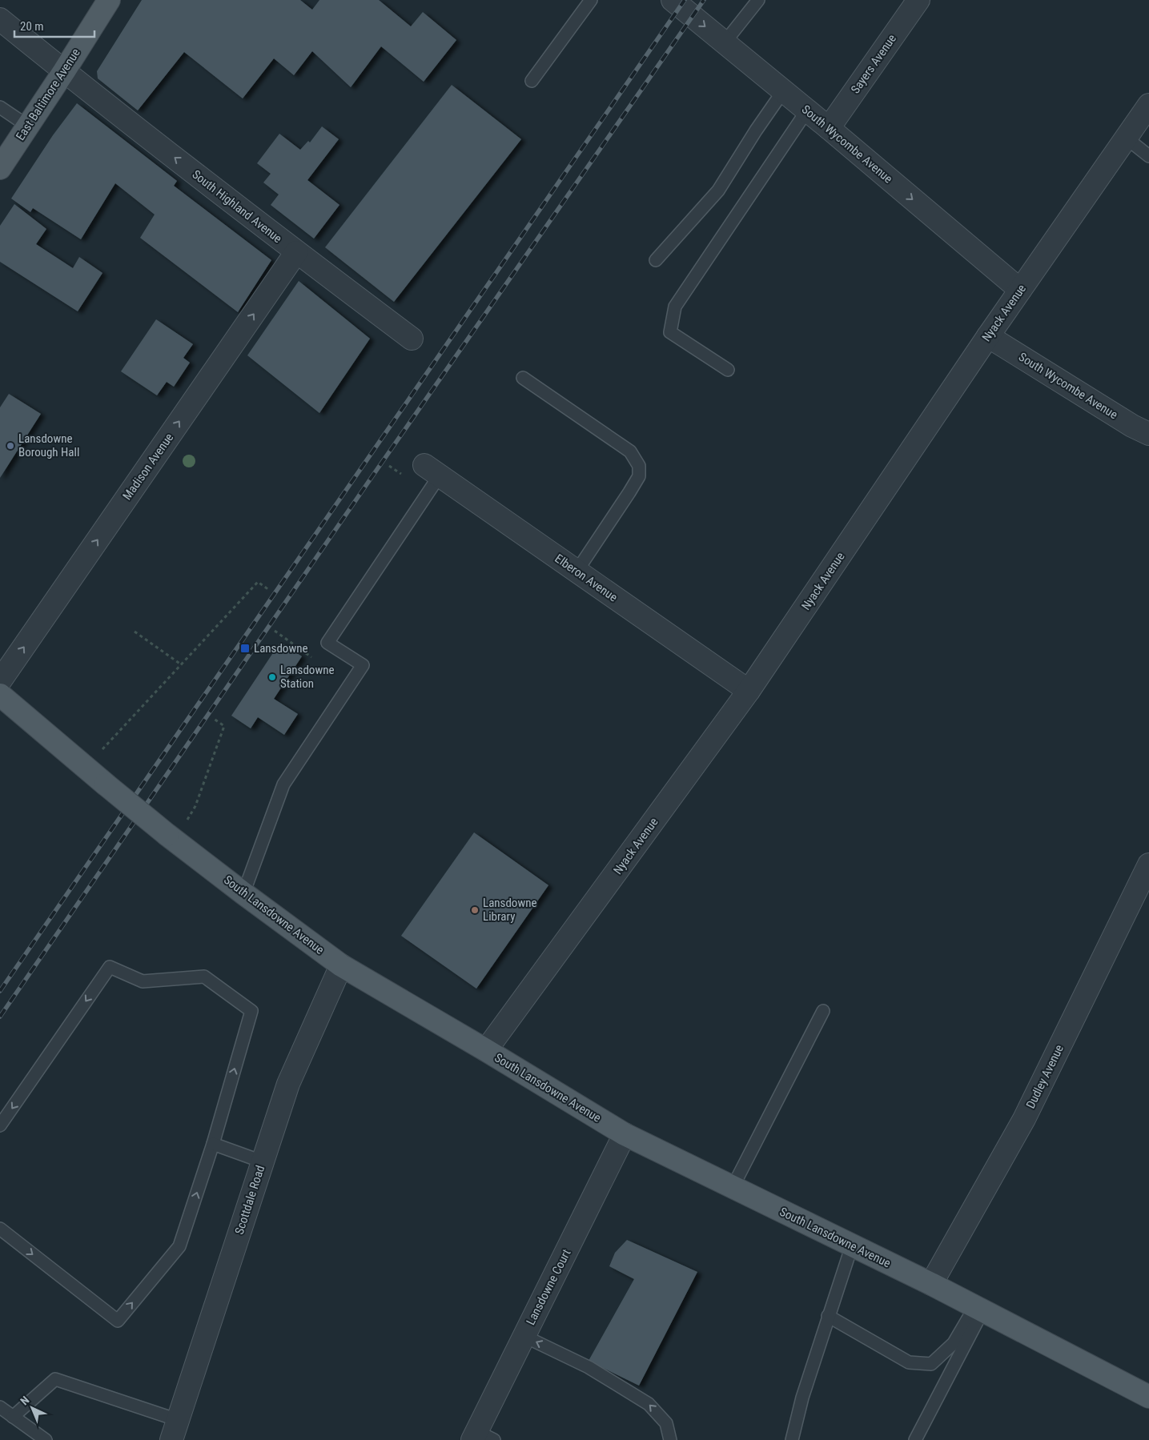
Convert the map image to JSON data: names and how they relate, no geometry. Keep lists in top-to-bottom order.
{
  "streets": {
    "main road": ["East Baltimore Avenue", "South Lansdowne Avenue"],
    "street": [
      "Sayers Avenue",
      "South Wycombe Avenue",
      "South Highland Avenue",
      "Nyack Avenue",
      "Madison Avenue",
      "Elberon Avenue",
      "Dudley Avenue",
      "Scottdale Road",
      "Lansdowne Court"
    ]
  },
  "crossings": [
    ["Sayers Avenue", "South Wycombe Avenue"],
    ["East Baltimore Avenue", "South Highland Avenue"],
    ["South Wycombe Avenue", "Nyack Avenue"],
    ["South Highland Avenue", "Madison Avenue"],
    ["Nyack Avenue", "Elberon Avenue"],
    ["Nyack Avenue", "South Lansdowne Avenue"],
    ["South Lansdowne Avenue", "Dudley Avenue"],
    ["South Lansdowne Avenue", "Scottdale Road"],
    ["South Lansdowne Avenue", "Lansdowne Court"]
  ],
  "one_way": ["South Wycombe Avenue", "South Highland Avenue", "Madison Avenue"],
  "places": {
    "other": ["Lansdowne Borough Hall", "Lansdowne Station", "Lansdowne Library"],
    "transit": ["Lansdowne"]
  },
  "scale_bar": "20 m",
  "north": "top left"
}
